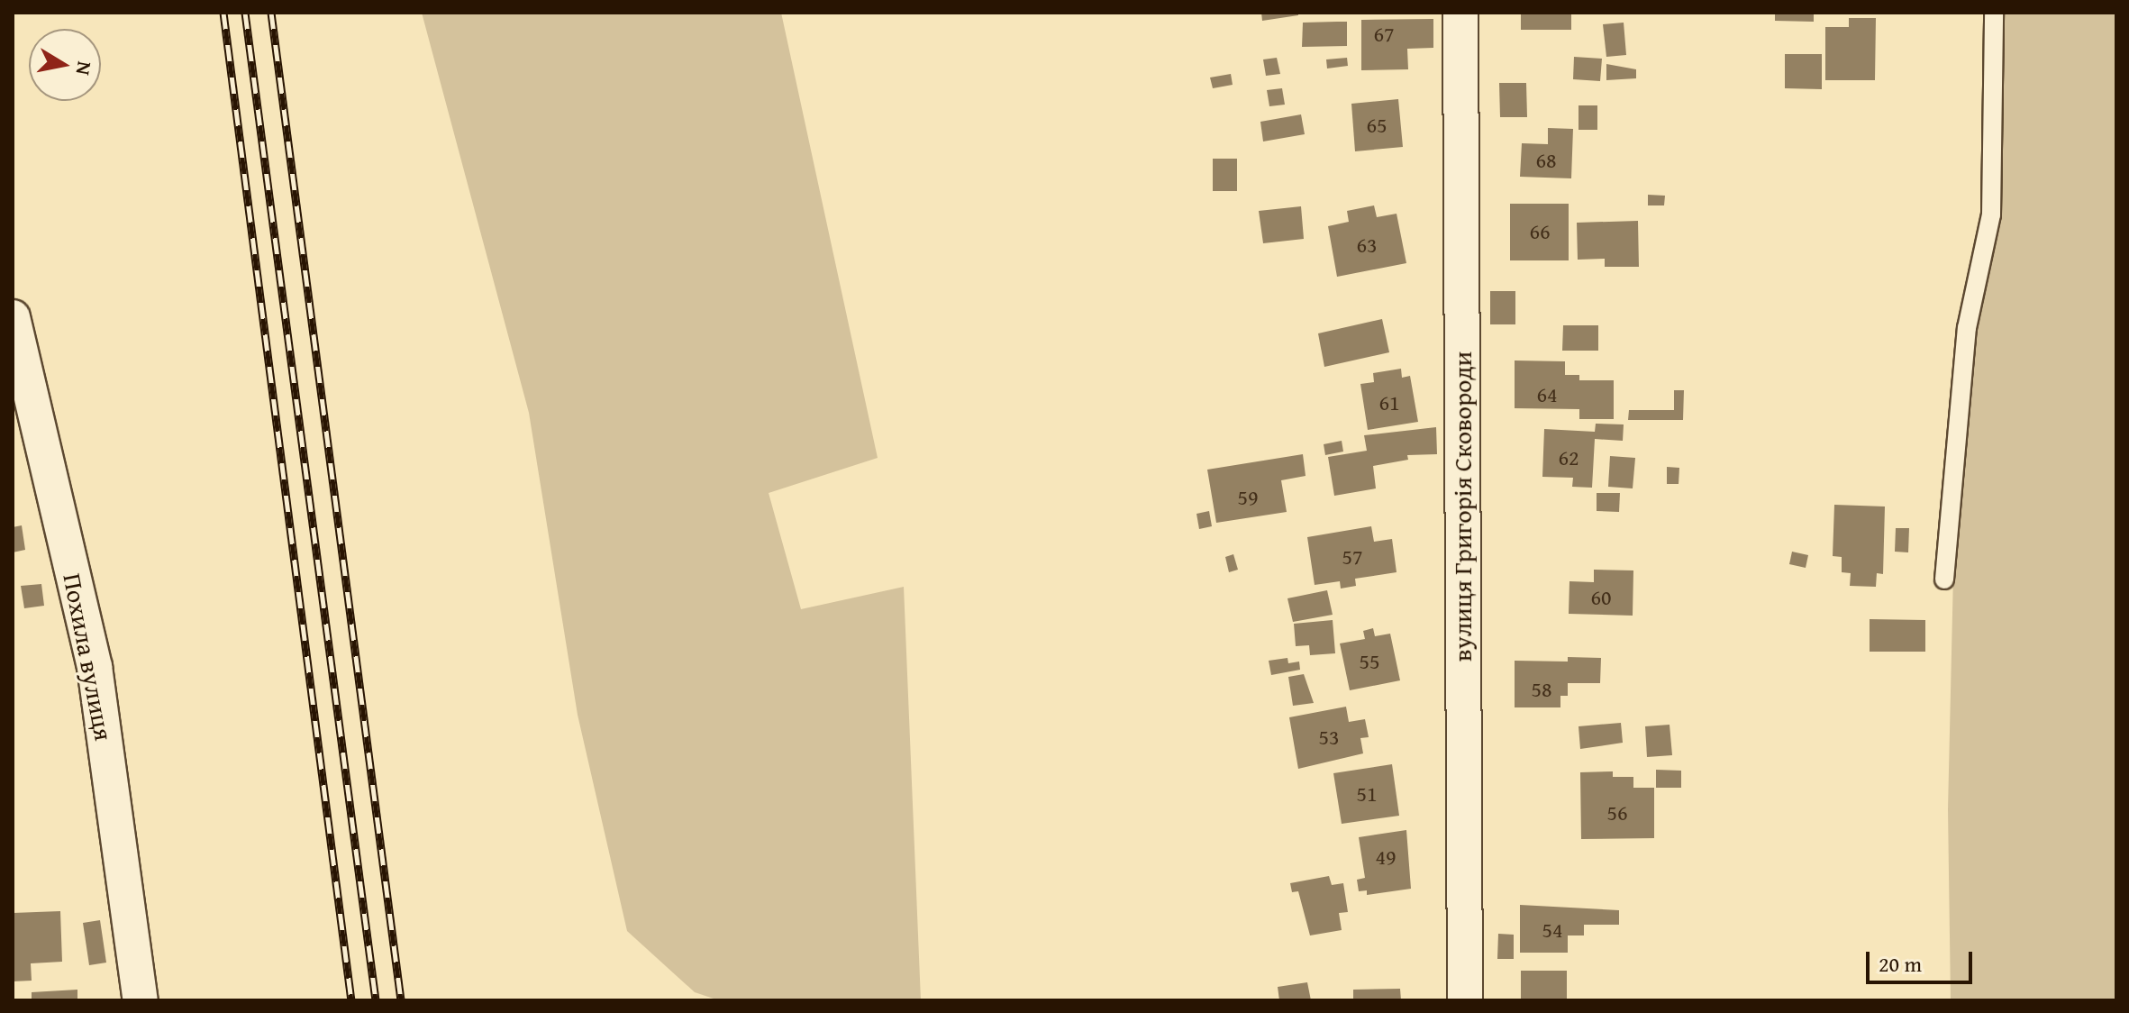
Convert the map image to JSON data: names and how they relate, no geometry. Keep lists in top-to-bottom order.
{
  "streets": {
    "street": ["вулиця Григорія Сковороди", "Похила вулиця"]
  },
  "house_numbers": [
    "67",
    "65",
    "68",
    "66",
    "63",
    "64",
    "61",
    "62",
    "59",
    "57",
    "60",
    "55",
    "58",
    "53",
    "51",
    "56",
    "49",
    "54"
  ],
  "scale_bar": "20 m",
  "north": "right"
}
